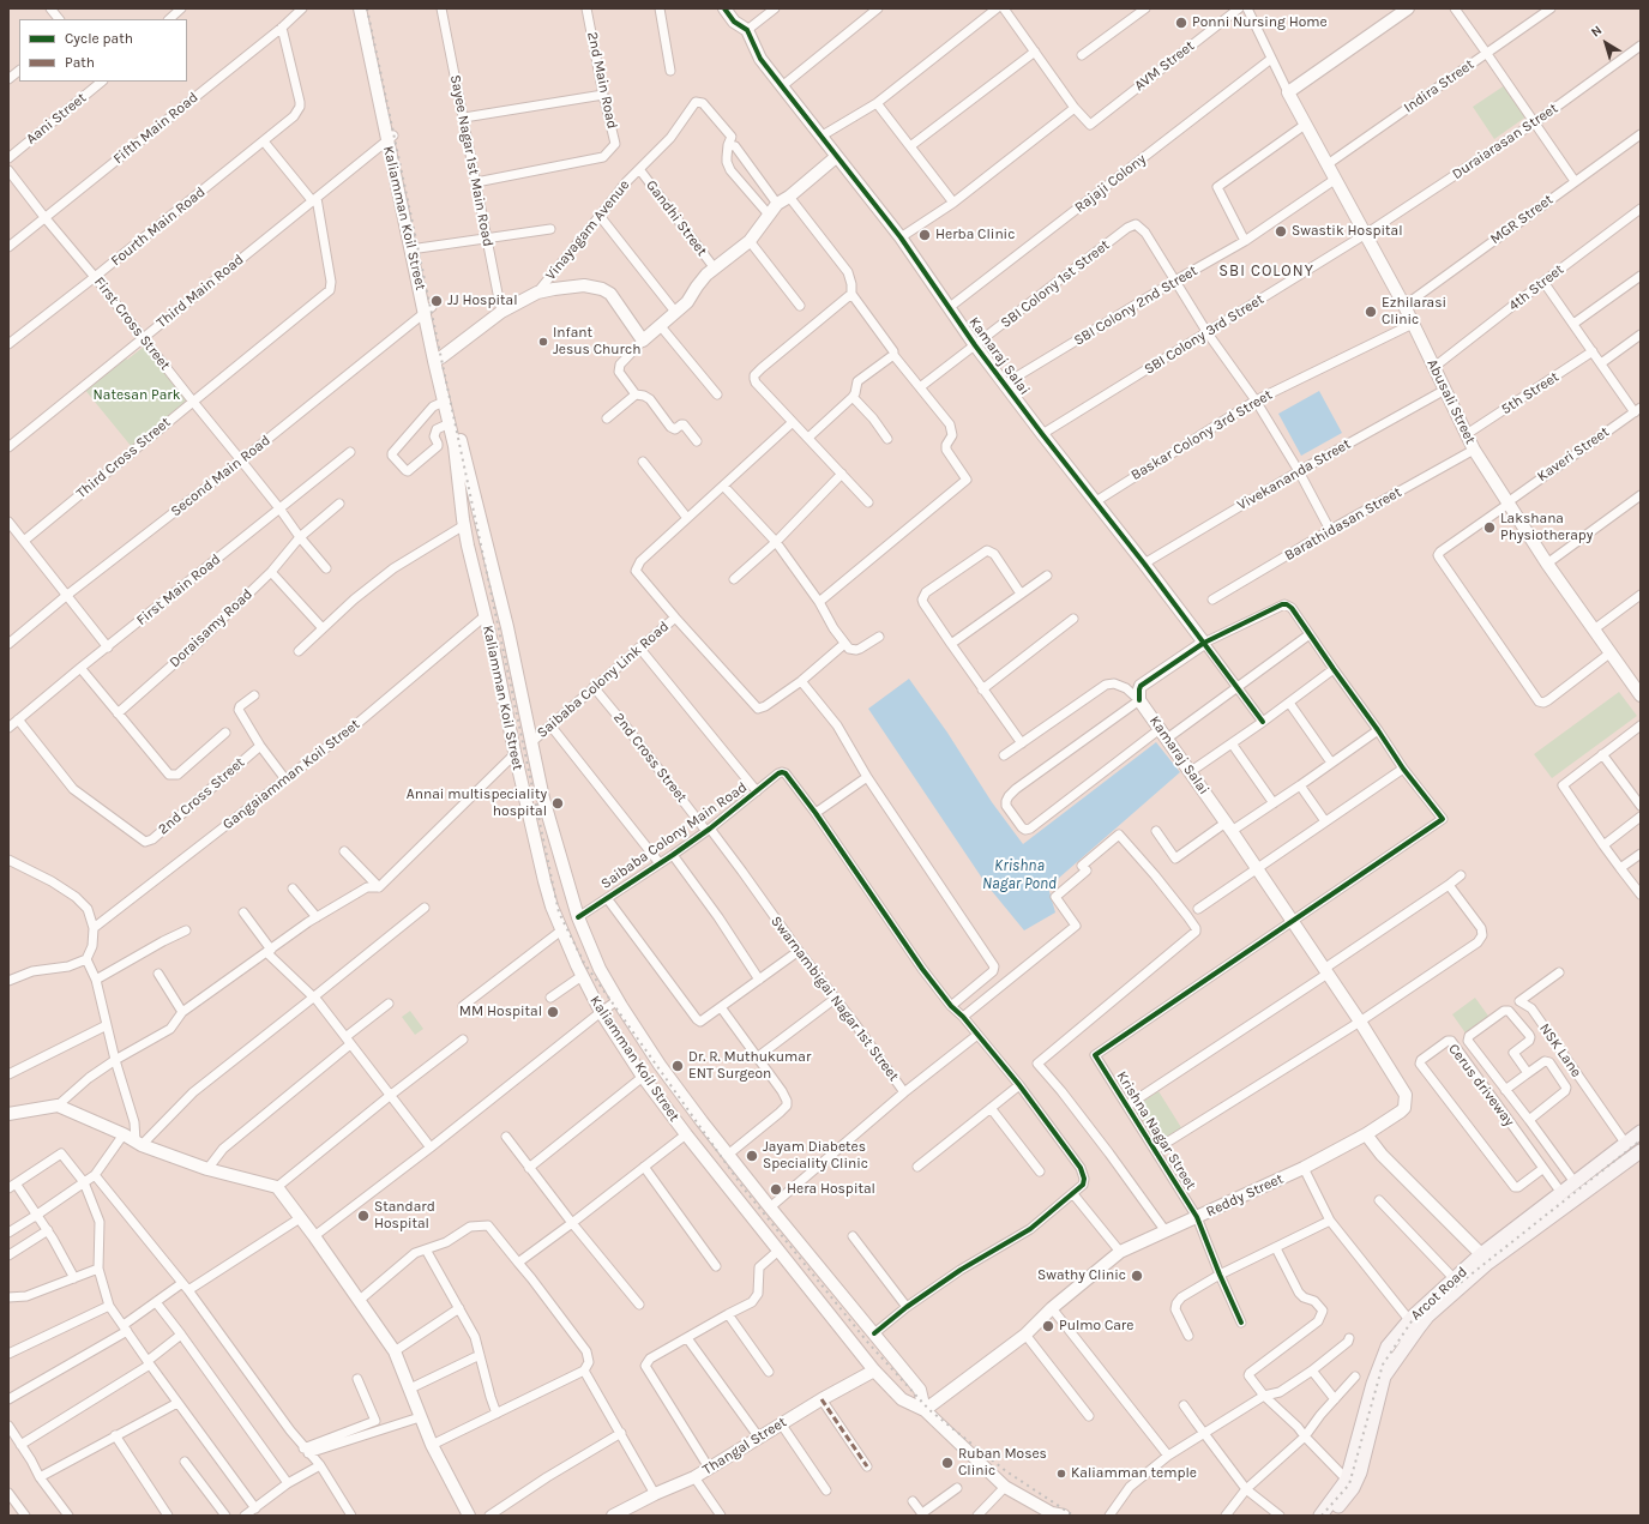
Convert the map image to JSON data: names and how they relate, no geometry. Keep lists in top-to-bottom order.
{
  "streets": {
    "main road": ["Arcot Road"],
    "street": [
      "AVM Street",
      "2nd Main Road",
      "Indira Street",
      "Aani Street",
      "Fifth Main Road",
      "Duraiarasan Street",
      "Sayee Nagar 1st Main Road",
      "Rajaji Colony",
      "Kaliamman Koil Street",
      "Gandhi Street",
      "MGR Street",
      "Fourth Main Road",
      "Vinayagam Avenue",
      "SBI Colony 1st Street",
      "4th Street",
      "Third Main Road",
      "SBI Colony 2nd Street",
      "First Cross Street",
      "SBI Colony 3rd Street",
      "Kamaraj Salai",
      "5th Street",
      "Abusali Street",
      "Baskar Colony 3rd Street",
      "Kaveri Street",
      "Third Cross Street",
      "Vivekananda Street",
      "Second Main Road",
      "Barathidasan Street",
      "First Main Road",
      "Doraisamy Road",
      "Saibaba Colony Link Road",
      "2nd Cross Street",
      "Gangaiamman Koil Street",
      "Saibaba Colony Main Road",
      "Swarnambigai Nagar 1st Street",
      "NSK Lane",
      "Cerus driveway",
      "Krishna Nagar Street",
      "Reddy Street",
      "Thangal Street"
    ]
  },
  "crossings": [
    ["2nd Main Road", "Sayee Nagar 1st Main Road"],
    ["Indira Street", "Abusali Street"],
    ["Fifth Main Road", "Fourth Main Road"],
    ["Fifth Main Road", "First Cross Street"],
    ["Duraiarasan Street", "SBI Colony 3rd Street"],
    ["Duraiarasan Street", "Abusali Street"],
    ["Rajaji Colony", "Kamaraj Salai"],
    ["Kaliamman Koil Street", "Third Main Road"],
    ["Kaliamman Koil Street", "Second Main Road"],
    ["Kaliamman Koil Street", "Saibaba Colony Link Road"],
    ["Kaliamman Koil Street", "Gangaiamman Koil Street"],
    ["Kaliamman Koil Street", "Saibaba Colony Main Road"],
    ["Kaliamman Koil Street", "Reddy Street"],
    ["Kaliamman Koil Street", "Thangal Street"],
    ["Gandhi Street", "Vinayagam Avenue"],
    ["MGR Street", "Abusali Street"],
    ["Fourth Main Road", "First Cross Street"],
    ["SBI Colony 1st Street", "SBI Colony 2nd Street"],
    ["SBI Colony 1st Street", "Kamaraj Salai"],
    ["4th Street", "Abusali Street"],
    ["Third Main Road", "First Cross Street"],
    ["Third Main Road", "Third Cross Street"],
    ["SBI Colony 2nd Street", "Kamaraj Salai"],
    ["SBI Colony 2nd Street", "Abusali Street"],
    ["First Cross Street", "Third Cross Street"],
    ["First Cross Street", "Second Main Road"],
    ["First Cross Street", "First Main Road"],
    ["First Cross Street", "Doraisamy Road"],
    ["SBI Colony 3rd Street", "Kamaraj Salai"],
    ["SBI Colony 3rd Street", "Abusali Street"],
    ["Kamaraj Salai", "Baskar Colony 3rd Street"],
    ["Kamaraj Salai", "Vivekananda Street"],
    ["Kamaraj Salai", "Krishna Nagar Street"],
    ["Kamaraj Salai", "Reddy Street"],
    ["5th Street", "Abusali Street"],
    ["Abusali Street", "Baskar Colony 3rd Street"],
    ["Abusali Street", "Kaveri Street"],
    ["Abusali Street", "Vivekananda Street"],
    ["Abusali Street", "Barathidasan Street"],
    ["First Main Road", "2nd Cross Street"],
    ["Saibaba Colony Link Road", "2nd Cross Street"],
    ["2nd Cross Street", "Saibaba Colony Main Road"],
    ["2nd Cross Street", "Swarnambigai Nagar 1st Street"],
    ["NSK Lane", "Arcot Road"],
    ["Cerus driveway", "Arcot Road"],
    ["Krishna Nagar Street", "Reddy Street"]
  ],
  "districts": ["SBI COLONY"],
  "water": ["Krishna Nagar Pond"],
  "parks": ["Natesan Park"],
  "places": [
    "Ponni Nursing Home",
    "Swastik Hospital",
    "Herba Clinic",
    "JJ Hospital",
    "Ezhilarasi Clinic",
    "Infant Jesus Church",
    "Lakshana Physiotherapy",
    "Annai multispeciality hospital",
    "MM Hospital",
    "Dr. R. Muthukumar ENT Surgeon",
    "Jayam Diabetes Speciality Clinic",
    "Hera Hospital",
    "Standard Hospital",
    "Swathy Clinic",
    "Pulmo Care",
    "Ruban Moses Clinic",
    "Kaliamman temple"
  ],
  "legend": ["Cycle path", "Path"],
  "north": "top left"
}
